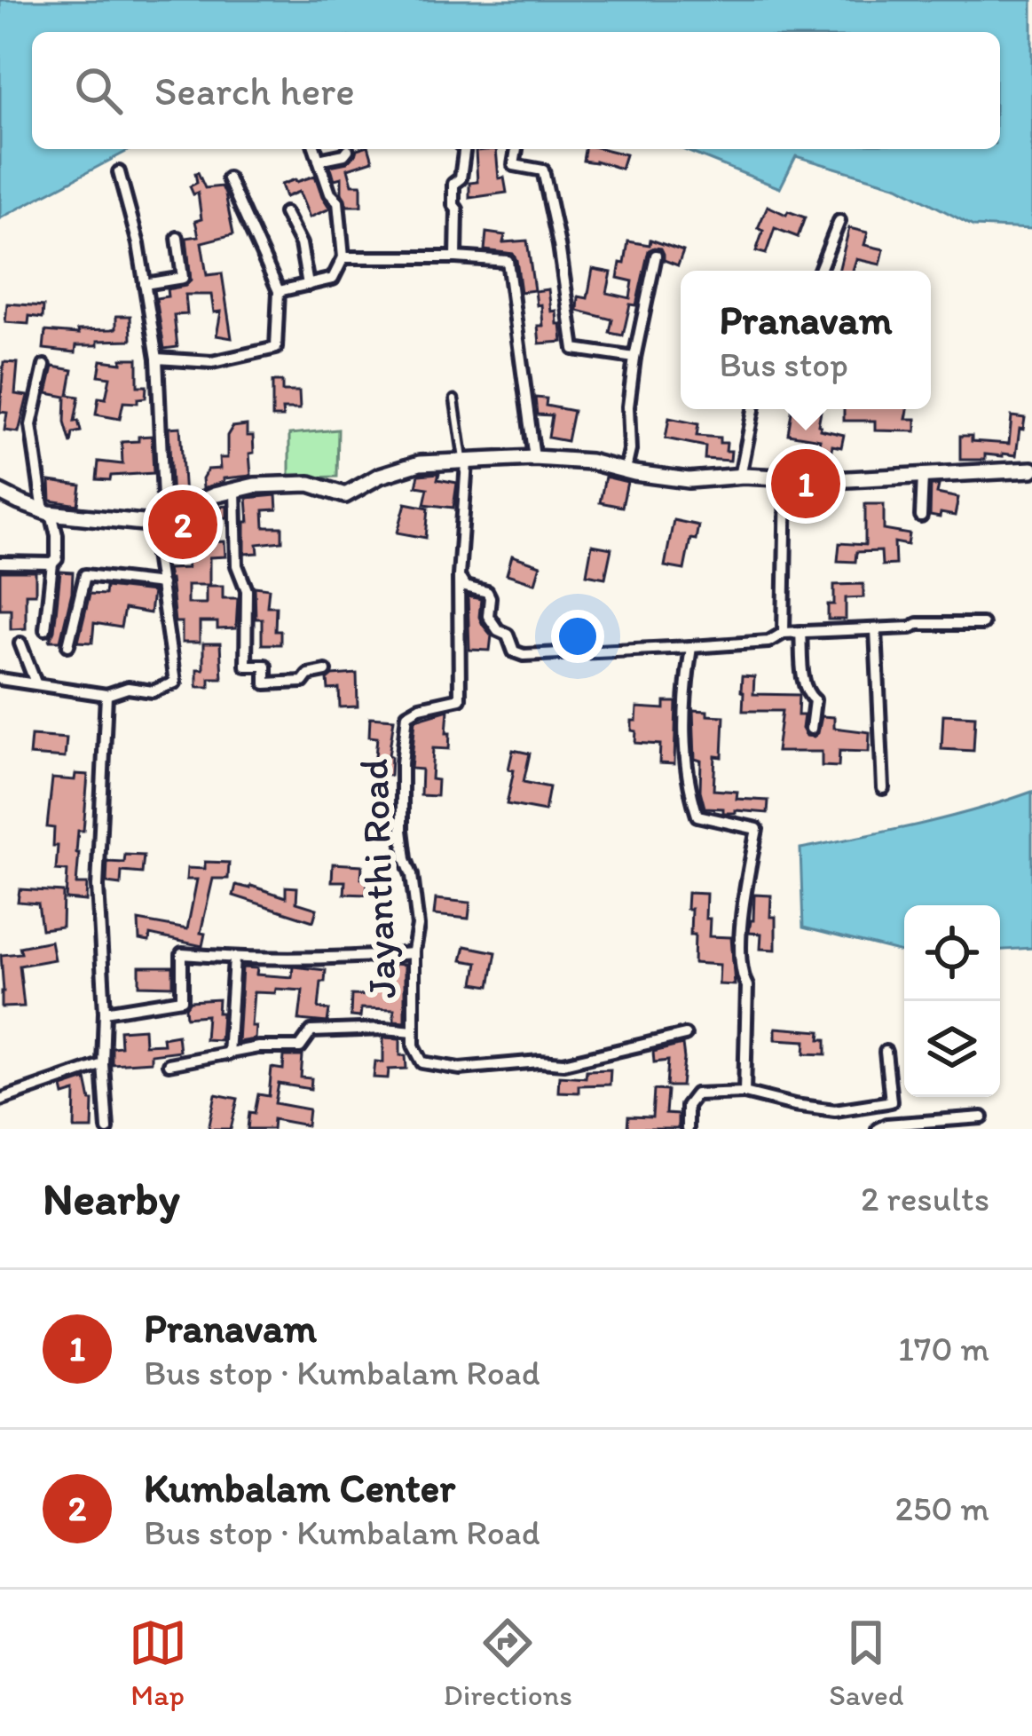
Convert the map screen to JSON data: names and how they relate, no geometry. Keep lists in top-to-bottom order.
{
  "streets": {
    "street": ["Jayanthi Road"]
  },
  "page": {
    "search": "Search here",
    "popup": ["Pranavam", "Bus stop"],
    "pins": ["1", "2"],
    "heading": ["Nearby", "2 results"],
    "list": [
      {
        "mark": "1",
        "name": "Pranavam",
        "note": "Bus stop · Kumbalam Road",
        "value": "170 m"
      },
      {
        "mark": "2",
        "name": "Kumbalam Center",
        "note": "Bus stop · Kumbalam Road",
        "value": "250 m"
      }
    ],
    "nav": ["Map", "Directions", "Saved"]
  }
}
